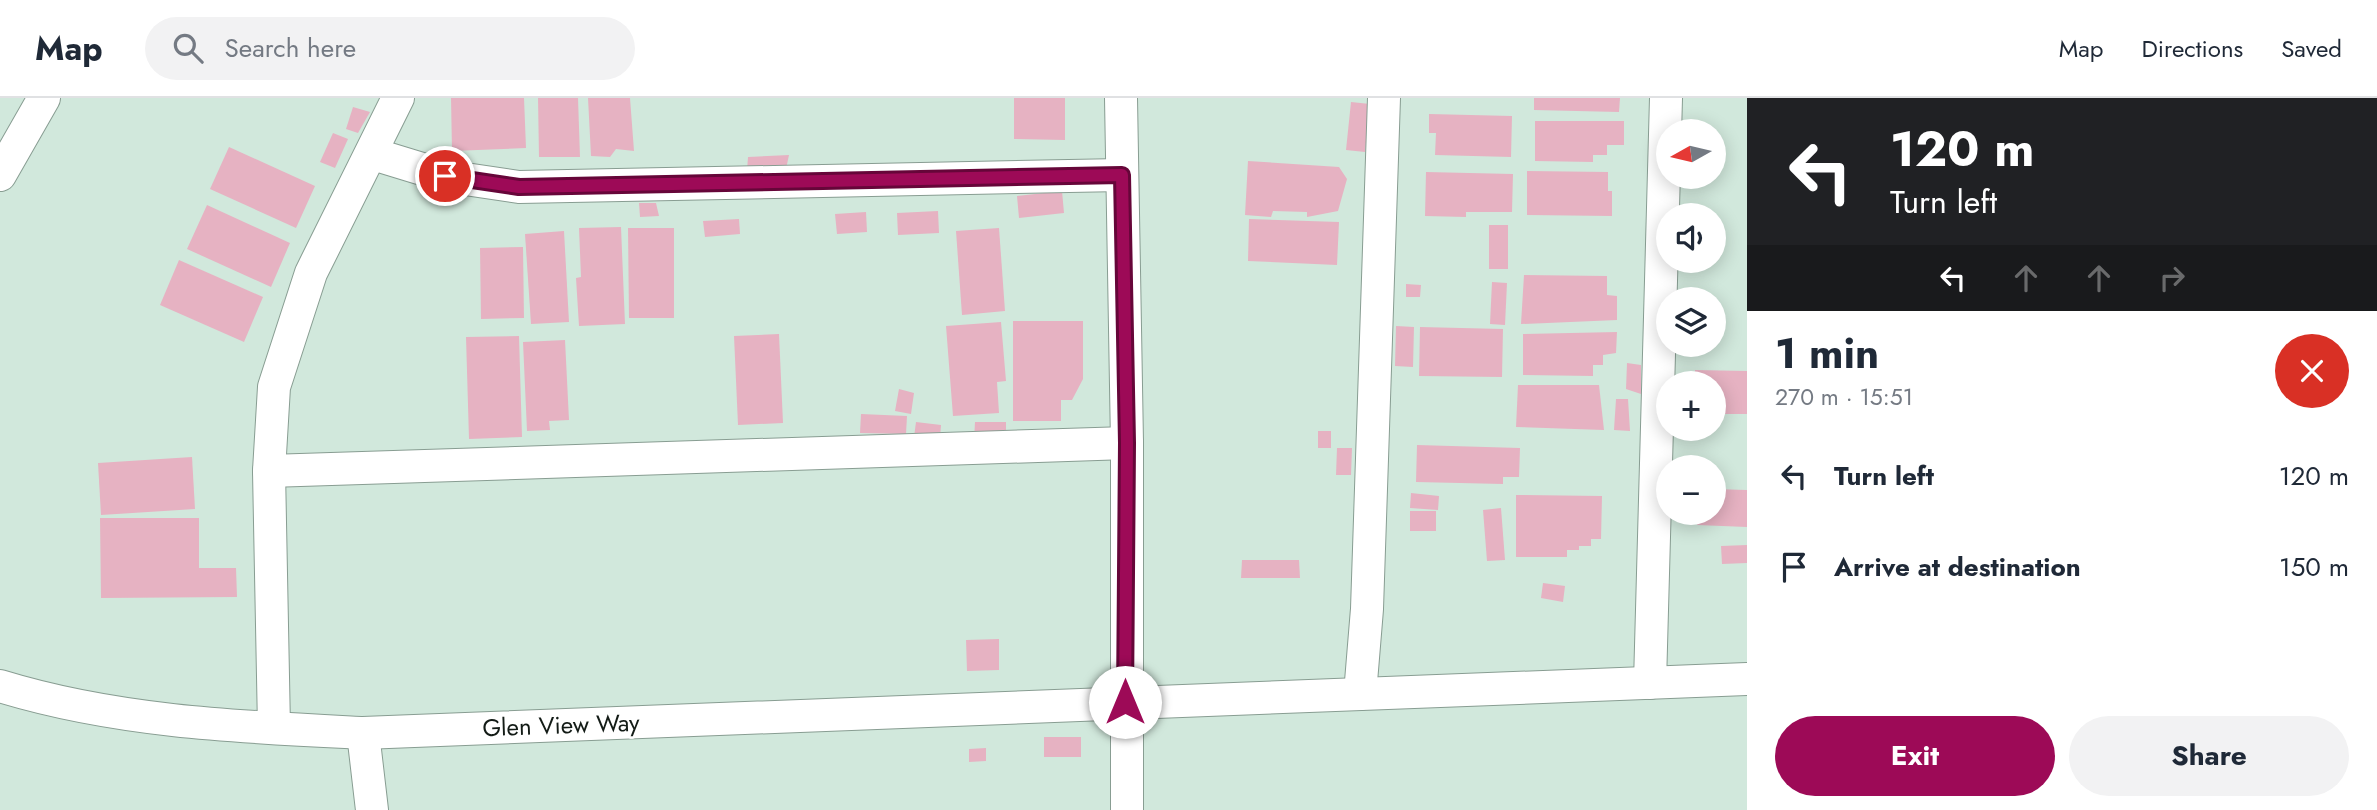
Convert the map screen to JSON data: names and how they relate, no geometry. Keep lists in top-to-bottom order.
{
  "streets": {
    "street": ["Glen View Way"]
  },
  "north": "left",
  "page": {
    "header": "Map",
    "search": "Search here",
    "nav": ["Map", "Directions", "Saved"],
    "turn": ["120 m", "Turn left"],
    "map_buttons": ["+", "−"],
    "heading": ["1 min", "270 m · 15:51"],
    "list": [
      {
        "name": "Turn left",
        "value": "120 m"
      },
      {
        "name": "Arrive at destination",
        "value": "150 m"
      }
    ],
    "buttons": ["Exit", "Share"]
  }
}
